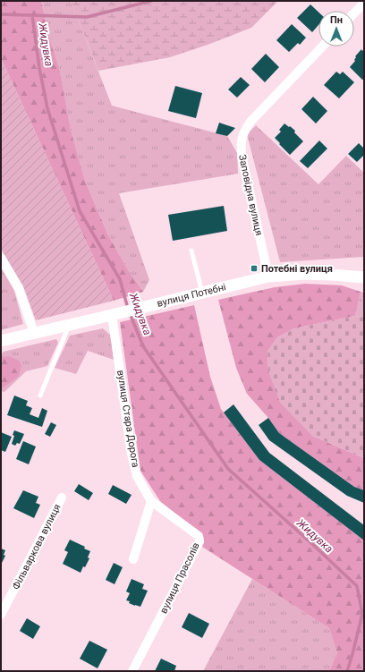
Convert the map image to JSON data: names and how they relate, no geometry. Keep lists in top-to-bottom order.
{
  "streets": {
    "street": [
      "Заповідна вулиця",
      "вулиця Потебні",
      "вулиця Стара Дорога",
      "Фільваркова вулиця",
      "вулиця Прасолів"
    ]
  },
  "crossings": [
    ["Заповідна вулиця", "вулиця Потебні"],
    ["вулиця Потебні", "вулиця Стара Дорога"],
    ["вулиця Стара Дорога", "вулиця Прасолів"]
  ],
  "water": ["Жидувка"],
  "places": {
    "transit": ["Потебні вулиця"]
  },
  "north": "top"
}
